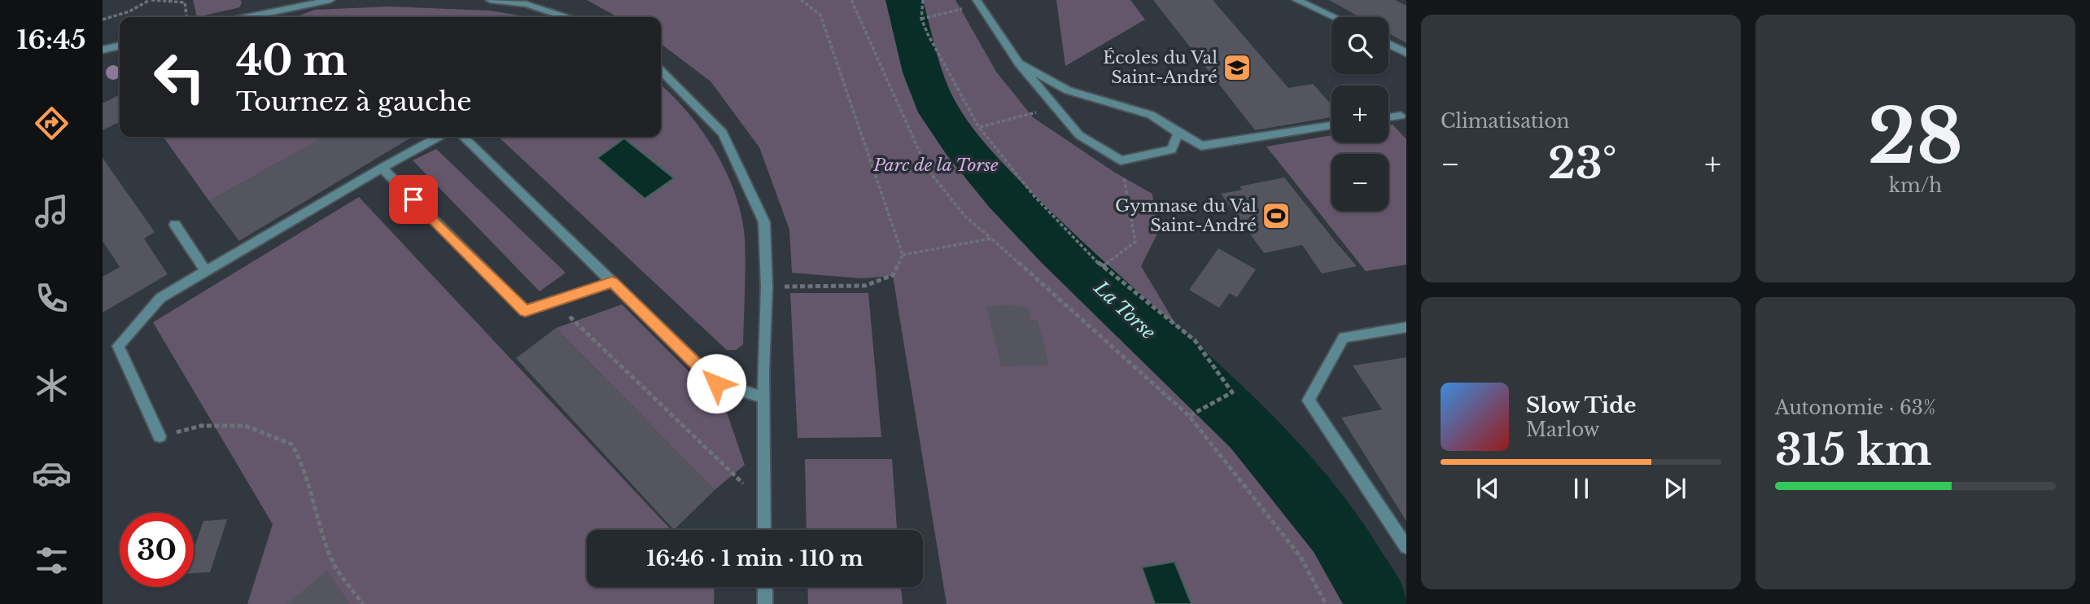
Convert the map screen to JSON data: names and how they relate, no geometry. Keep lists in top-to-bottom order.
{
  "water": ["La Torse"],
  "parks": ["Parc de la Torse"],
  "places": {
    "school or university": ["Écoles du Val Saint-André"],
    "sports": ["Gymnase du Val Saint-André"]
  },
  "page": {
    "tabs": "16:45",
    "tile": [
      "Climatisation",
      ["28", "km/h"],
      ["Autonomie · 63%", "315 km"]
    ],
    "map_buttons": ["+", "−"],
    "turn": ["40 m", "Tournez à gauche"],
    "heat": ["−", "23°", "+"],
    "song": ["Slow Tide", "Marlow"],
    "limit": "30",
    "trip": "16:46 · 1 min · 110 m"
  }
}
